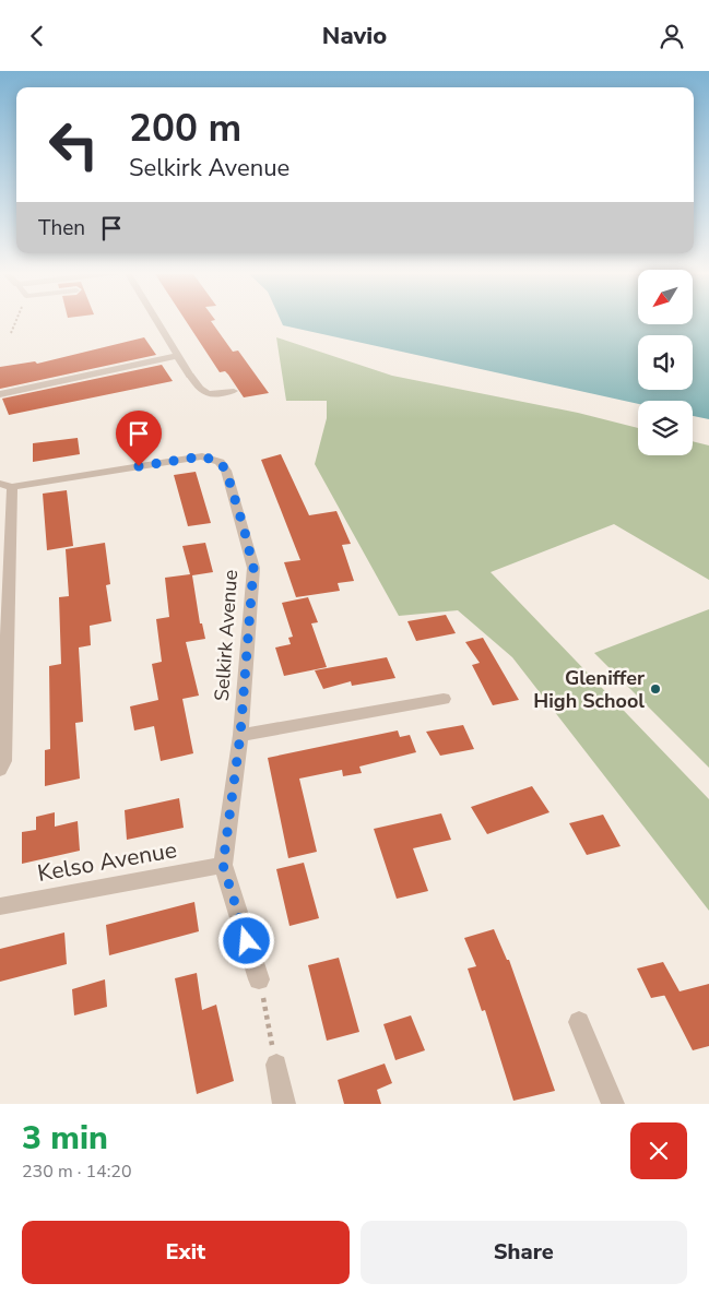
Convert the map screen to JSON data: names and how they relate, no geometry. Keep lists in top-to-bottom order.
{
  "streets": {
    "street": ["Selkirk Avenue", "Kelso Avenue"]
  },
  "crossings": [
    ["Selkirk Avenue", "Kelso Avenue"]
  ],
  "places": ["Gleniffer High School"],
  "north": "bottom left",
  "page": {
    "header": "Navio",
    "turn": ["200 m", "Selkirk Avenue"],
    "then": "Then",
    "heading": ["3 min", "230 m · 14:20"],
    "buttons": ["Exit", "Share"]
  }
}
